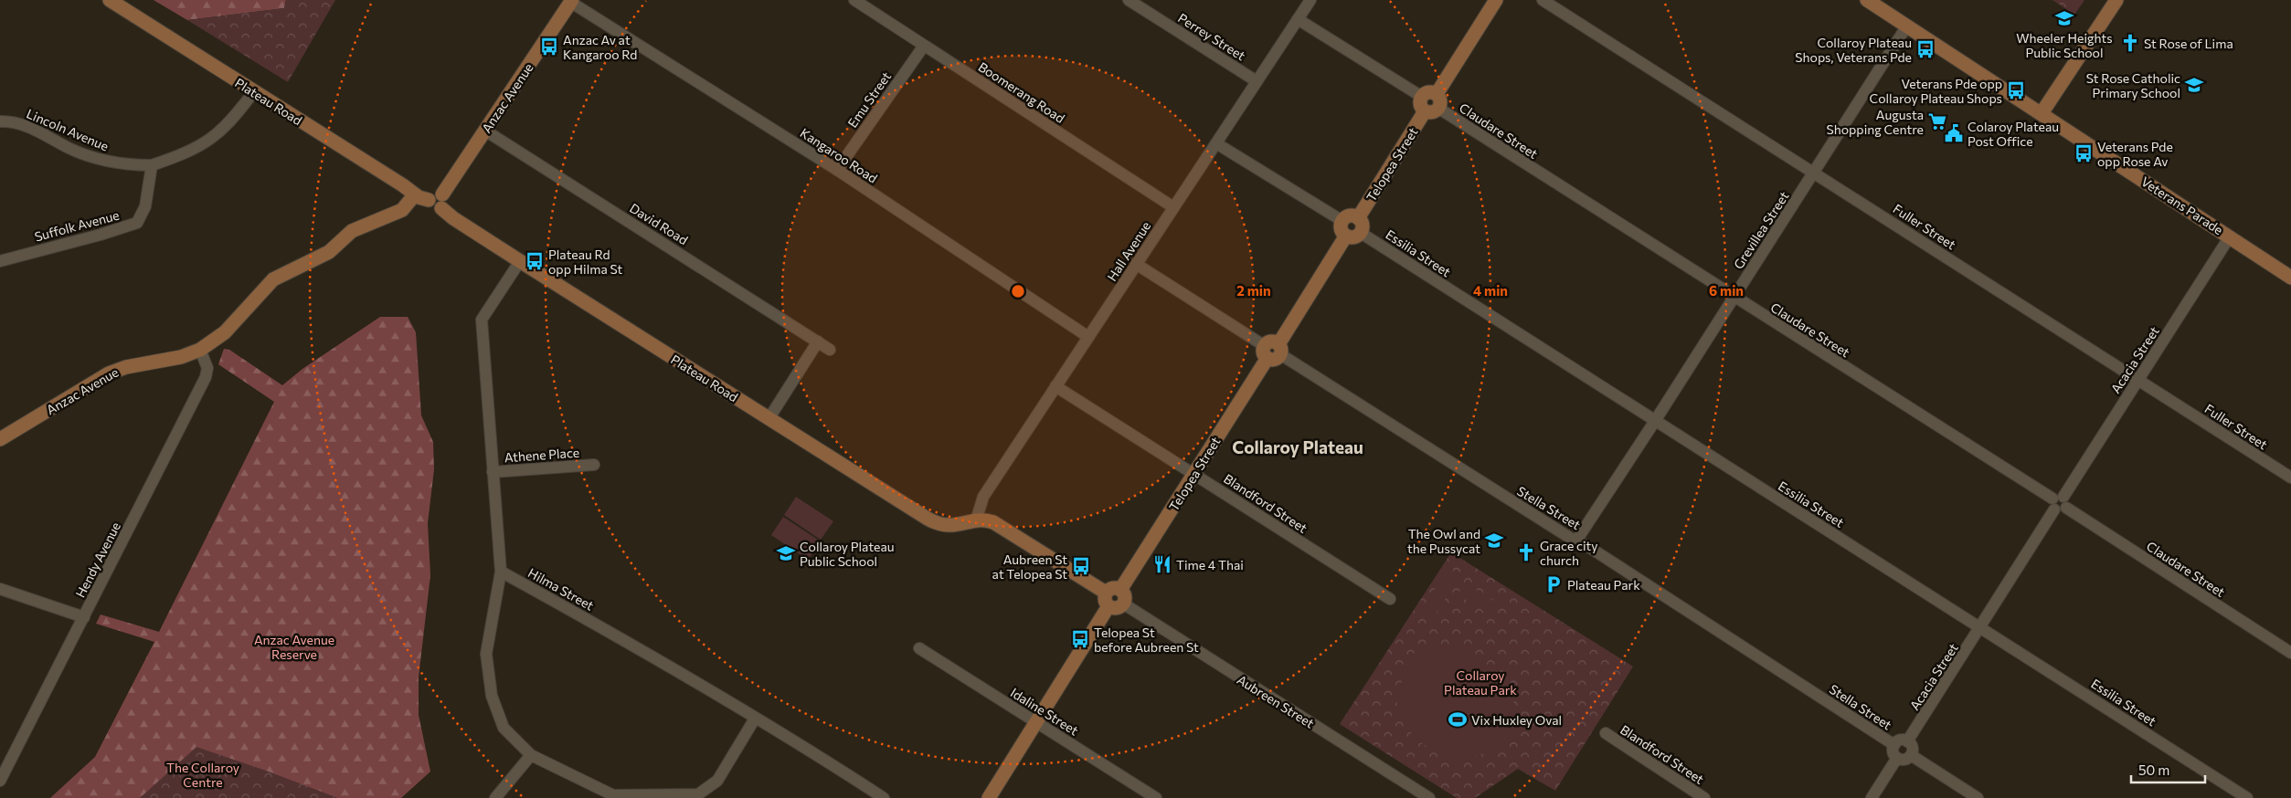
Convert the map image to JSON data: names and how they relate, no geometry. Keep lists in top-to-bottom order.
{
  "streets": {
    "street": [
      "Perrey Street",
      "Boomerang Road",
      "Anzac Avenue",
      "Emu Street",
      "Plateau Road",
      "Lincoln Avenue",
      "Claudare Street",
      "Kangaroo Road",
      "Telopea Street",
      "Veterans Parade",
      "David Road",
      "Suffolk Avenue",
      "Fuller Street",
      "Grevillea Street",
      "Hall Avenue",
      "Essilia Street",
      "Acacia Street",
      "Athene Place",
      "Blandford Street",
      "Stella Street",
      "Hendy Avenue",
      "Hilma Street",
      "Aubreen Street",
      "Idaline Street"
    ]
  },
  "crossings": [
    ["Perrey Street", "Hall Avenue"],
    ["Boomerang Road", "Emu Street"],
    ["Boomerang Road", "Hall Avenue"],
    ["Anzac Avenue", "Plateau Road"],
    ["Anzac Avenue", "Kangaroo Road"],
    ["Anzac Avenue", "David Road"],
    ["Anzac Avenue", "Hendy Avenue"],
    ["Emu Street", "Kangaroo Road"],
    ["Plateau Road", "Hall Avenue"],
    ["Lincoln Avenue", "Suffolk Avenue"],
    ["Claudare Street", "Telopea Street"],
    ["Claudare Street", "Grevillea Street"],
    ["Claudare Street", "Acacia Street"],
    ["Kangaroo Road", "Hall Avenue"],
    ["Telopea Street", "Essilia Street"],
    ["Telopea Street", "Blandford Street"],
    ["Telopea Street", "Stella Street"],
    ["Telopea Street", "Aubreen Street"],
    ["Veterans Parade", "Grevillea Street"],
    ["Veterans Parade", "Acacia Street"],
    ["Fuller Street", "Grevillea Street"],
    ["Fuller Street", "Acacia Street"],
    ["Grevillea Street", "Essilia Street"],
    ["Grevillea Street", "Stella Street"],
    ["Hall Avenue", "Blandford Street"],
    ["Hall Avenue", "Stella Street"],
    ["Essilia Street", "Acacia Street"],
    ["Acacia Street", "Stella Street"]
  ],
  "districts": ["Collaroy Plateau"],
  "parks": ["Anzac Avenue Reserve", "Collaroy Plateau Park", "The Collaroy Centre"],
  "places": {
    "school or university": [
      "Wheeler Heights Public School",
      "St Rose Catholic Primary School",
      "The Owl and the Pussycat",
      "Collaroy Plateau Public School"
    ],
    "church": ["St Rose of Lima", "Grace city church"],
    "bus stop": [
      "Anzac Av at Kangaroo Rd",
      "Collaroy Plateau Shops, Veterans Pde",
      "Veterans Pde opp Collaroy Plateau Shops",
      "Veterans Pde opp Rose Av",
      "Plateau Rd opp Hilma St",
      "Aubreen St at Telopea St",
      "Telopea St before Aubreen St"
    ],
    "supermarket": ["Augusta Shopping Centre"],
    "public building": ["Colaroy Plateau Post Office"],
    "restaurant": ["Time 4 Thai"],
    "parking": ["Plateau Park"],
    "sports": ["Vix Huxley Oval"]
  },
  "scale_bar": "50 m",
  "rings": ["2 min", "4 min", "6 min"]
}
